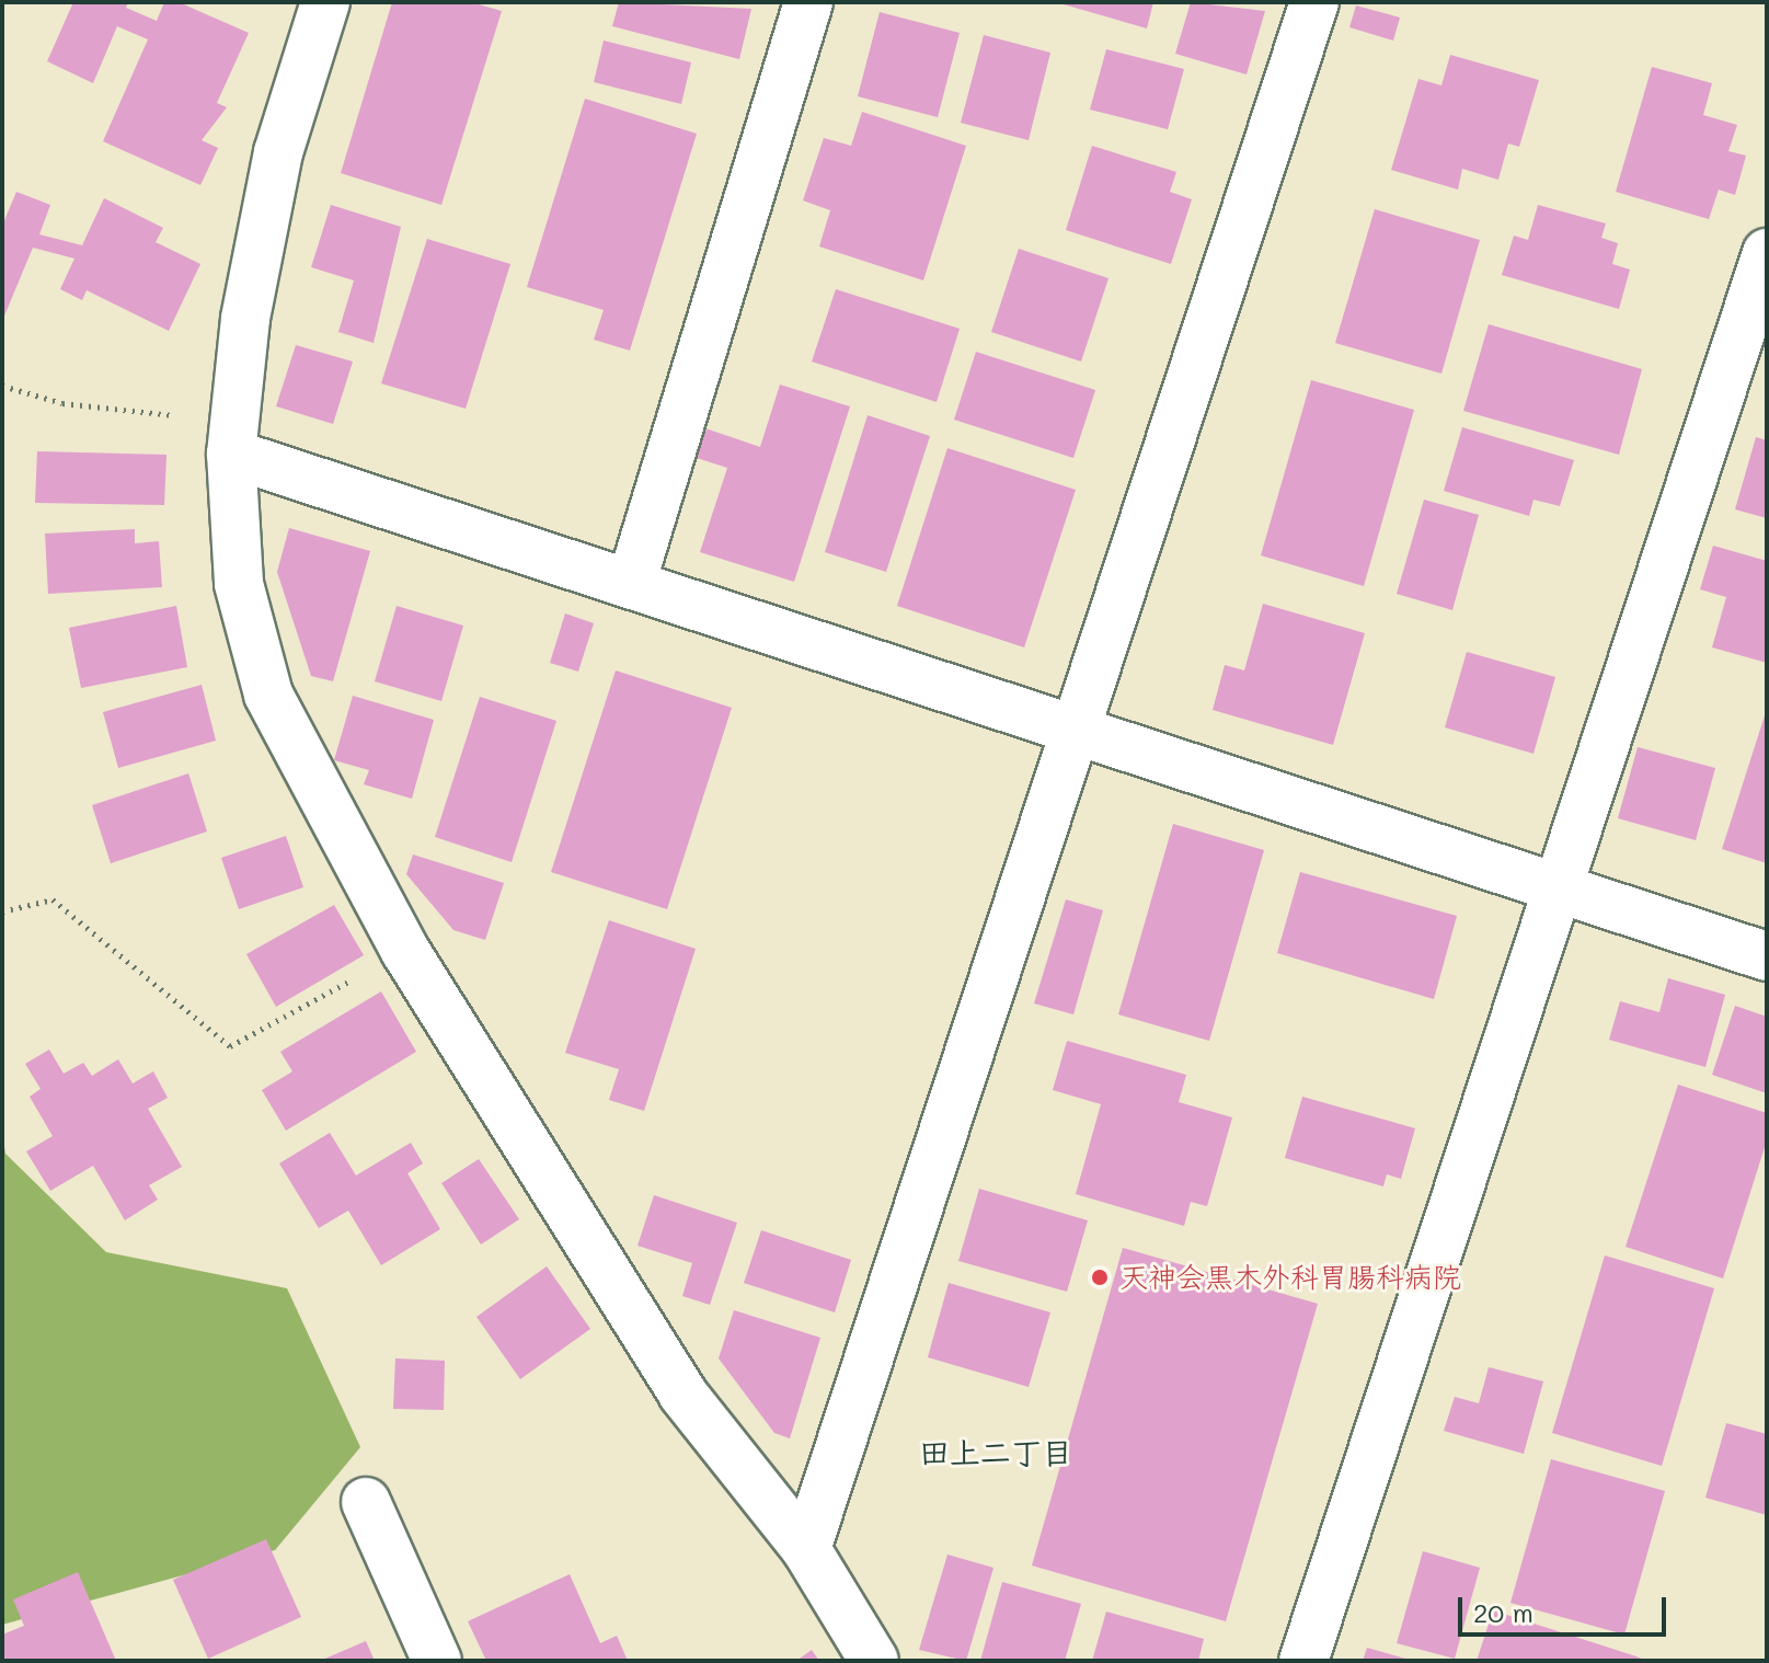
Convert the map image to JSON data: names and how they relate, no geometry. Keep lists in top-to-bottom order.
{
  "districts": ["田上二丁目"],
  "places": ["天神会黒木外科胃腸科病院"],
  "scale_bar": "20 m"
}
